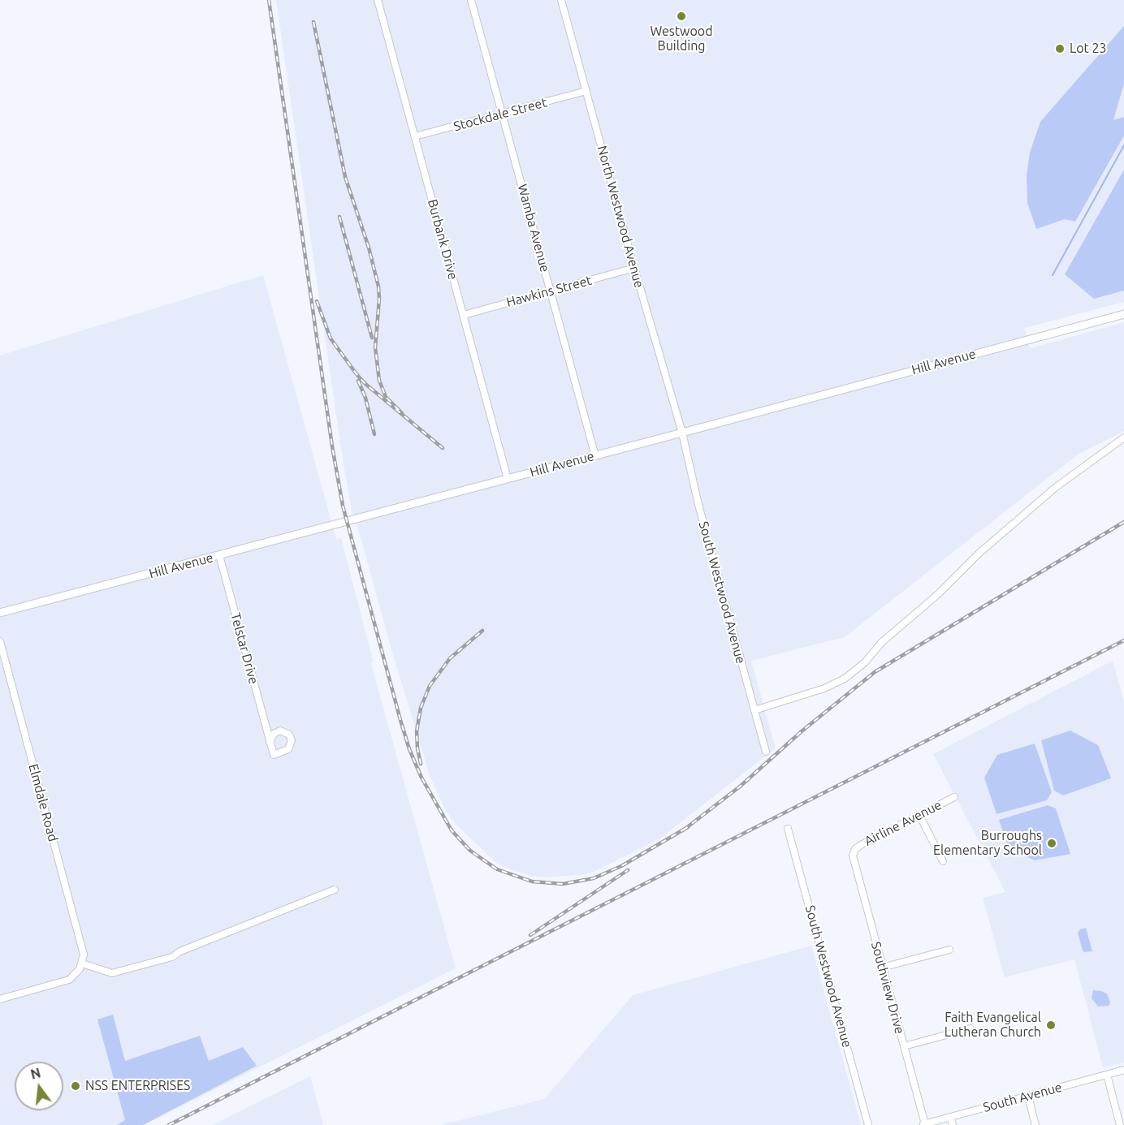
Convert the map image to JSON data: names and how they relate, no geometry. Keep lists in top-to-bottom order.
{
  "streets": {
    "main road": ["Hill Avenue"],
    "street": [
      "Stockdale Street",
      "North Westwood Avenue",
      "Wamba Avenue",
      "Burbank Drive",
      "Hawkins Street",
      "South Westwood Avenue",
      "Telstar Drive",
      "Elmdale Road",
      "Airline Avenue",
      "Southview Drive",
      "South Avenue"
    ]
  },
  "crossings": [
    ["Stockdale Street", "North Westwood Avenue"],
    ["Stockdale Street", "Wamba Avenue"],
    ["Stockdale Street", "Burbank Drive"],
    ["North Westwood Avenue", "Hawkins Street"],
    ["North Westwood Avenue", "Hill Avenue"],
    ["North Westwood Avenue", "South Westwood Avenue"],
    ["Wamba Avenue", "Hawkins Street"],
    ["Wamba Avenue", "Hill Avenue"],
    ["Burbank Drive", "Hawkins Street"],
    ["Burbank Drive", "Hill Avenue"],
    ["Hill Avenue", "South Westwood Avenue"],
    ["Hill Avenue", "Telstar Drive"],
    ["Airline Avenue", "Southview Drive"],
    ["Southview Drive", "South Avenue"]
  ],
  "places": [
    "Westwood Building",
    "Lot 23",
    "Burroughs Elementary School",
    "Faith Evangelical Lutheran Church",
    "NSS ENTERPRISES"
  ],
  "north": "top"
}
